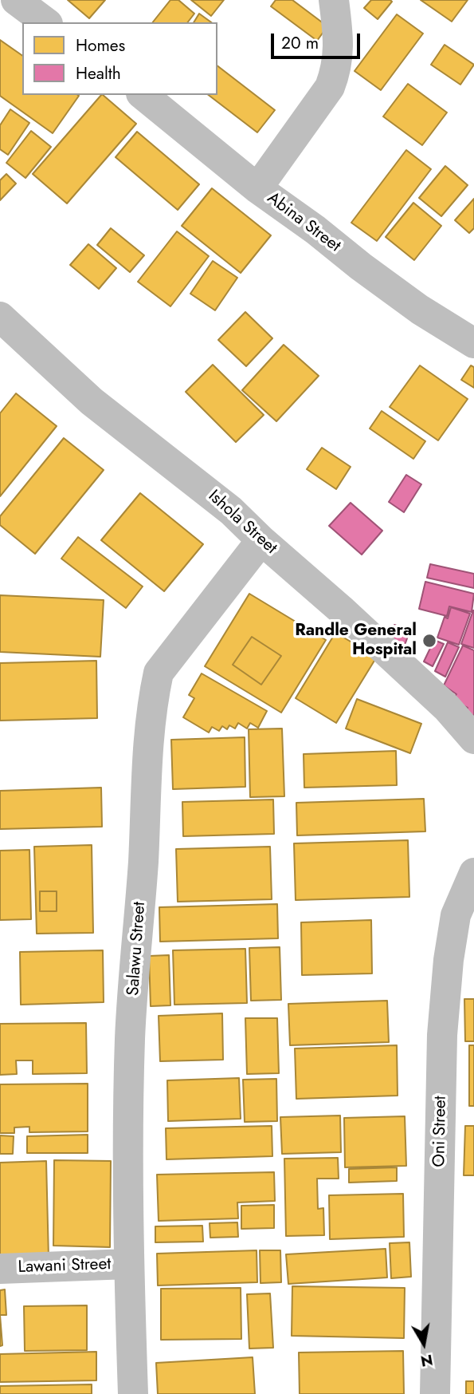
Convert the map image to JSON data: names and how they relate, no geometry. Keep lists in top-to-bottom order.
{
  "streets": {
    "street": [
      "Abina Street",
      "Ishola Street",
      "Salawu Street",
      "Oni Street",
      "Lawani Street"
    ]
  },
  "crossings": [
    ["Ishola Street", "Salawu Street"],
    ["Salawu Street", "Lawani Street"]
  ],
  "places": ["Randle General Hospital"],
  "legend": ["Homes", "Health"],
  "scale_bar": "20 m",
  "north": "bottom"
}
